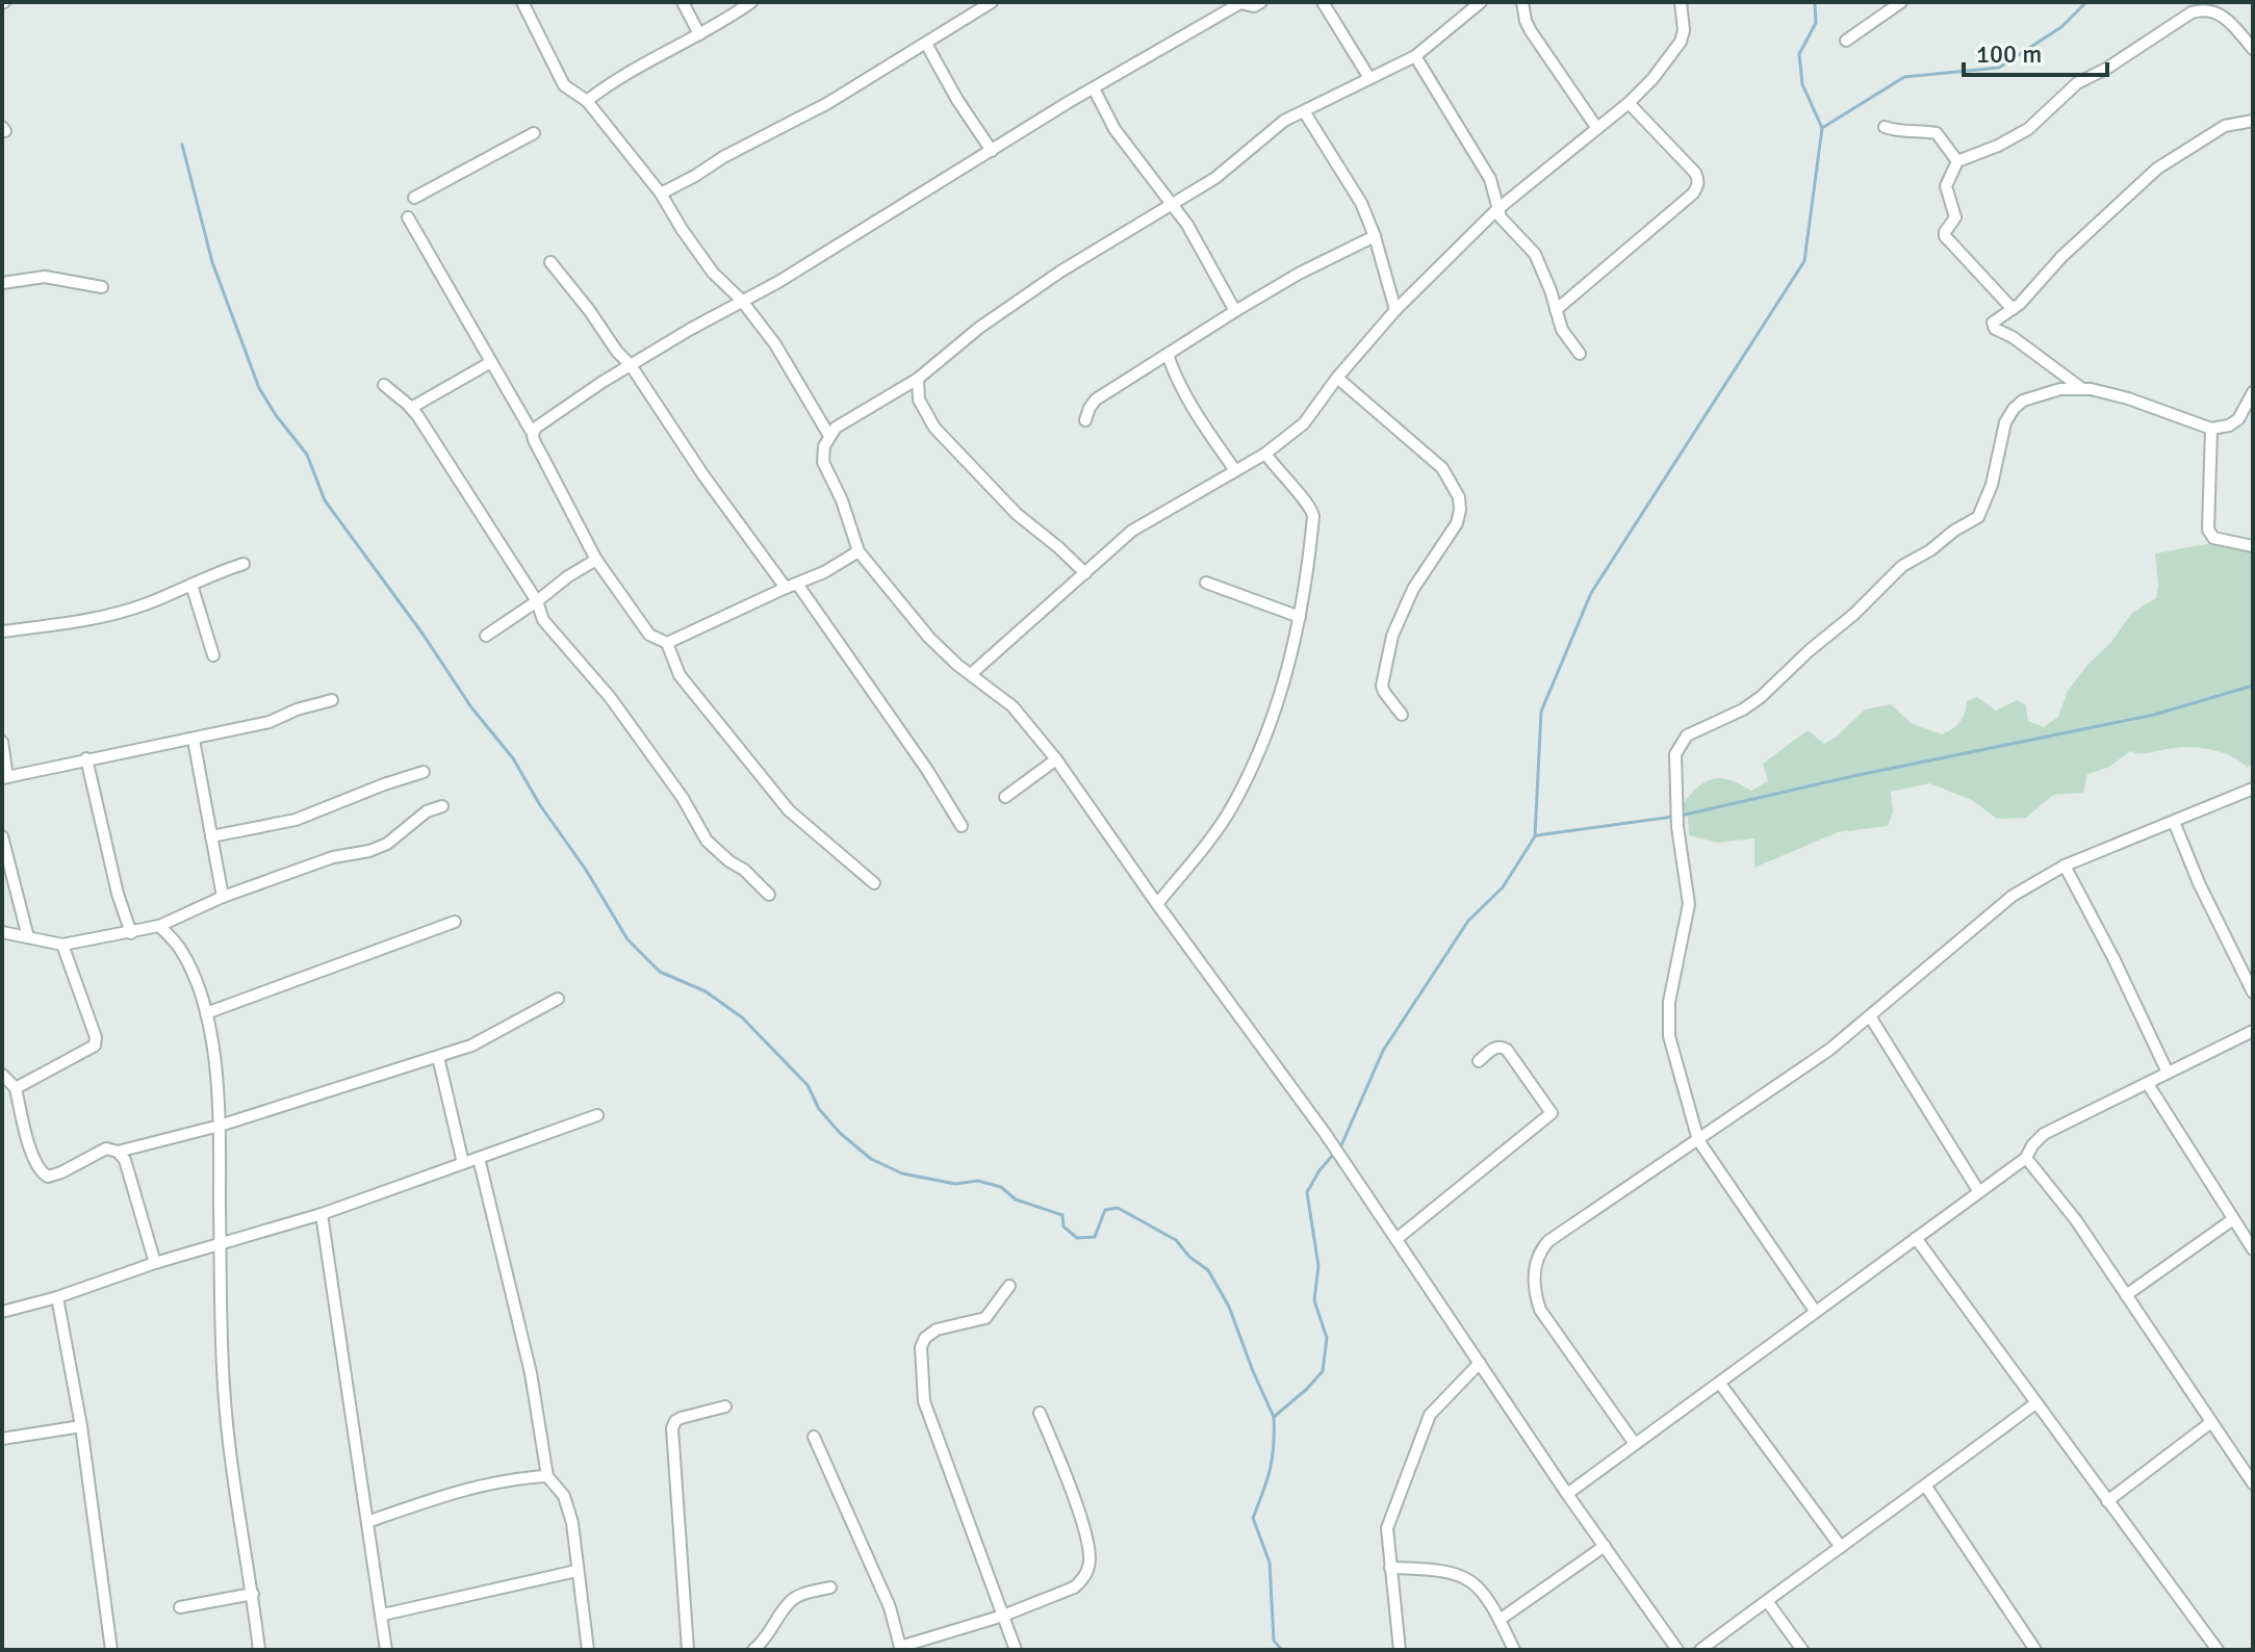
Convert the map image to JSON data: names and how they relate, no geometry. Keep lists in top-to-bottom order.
{
  "scale_bar": "100 m"
}
